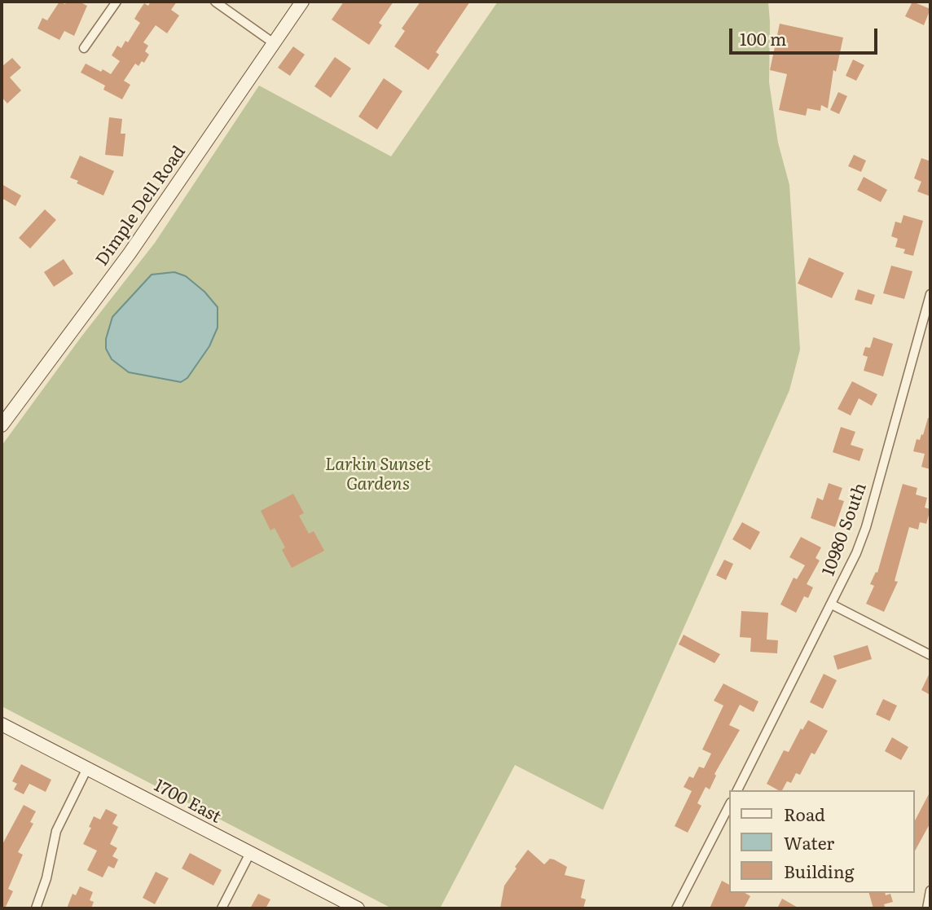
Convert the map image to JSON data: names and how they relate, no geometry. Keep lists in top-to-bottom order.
{
  "streets": {
    "street": ["Dimple Dell Road", "10980 South", "1700 East"]
  },
  "parks": ["Larkin Sunset Gardens"],
  "legend": ["Road", "Water", "Building"],
  "scale_bar": "100 m"
}
